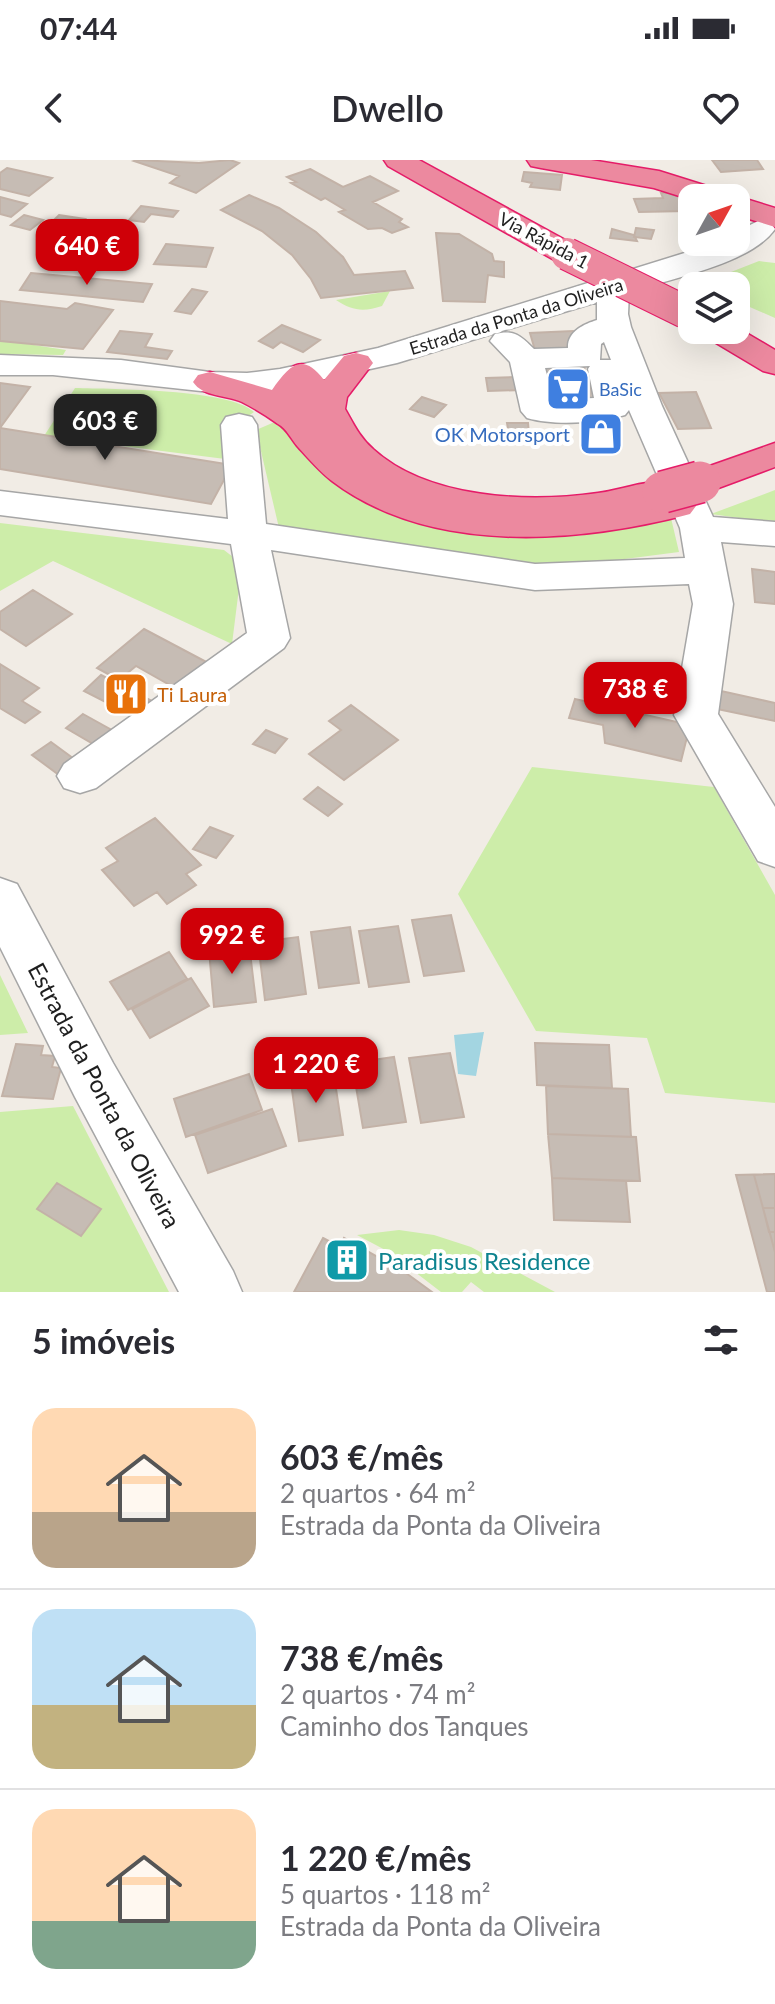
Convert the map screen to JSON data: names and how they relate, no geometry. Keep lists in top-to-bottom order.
{
  "streets": {
    "highway": ["Via Rápida 1"],
    "street": ["Estrada da Ponta da Oliveira"]
  },
  "places": {
    "supermarket": ["BaSic"],
    "shop": ["OK Motorsport"],
    "restaurant": ["Ti Laura"],
    "building": ["Paradisus Residence"]
  },
  "north": "top right",
  "page": {
    "status": "07:44",
    "header": "Dwello",
    "price": [
      "640 €",
      "603 €",
      "738 €",
      "992 €",
      "1 220 €"
    ],
    "heading": "5 imóveis",
    "list": [
      {
        "name": "603 €/mês",
        "note": "2 quartos · 64 m² · Estrada da Ponta da Oliveira"
      },
      {
        "name": "738 €/mês",
        "note": "2 quartos · 74 m² · Caminho dos Tanques"
      },
      {
        "name": "1 220 €/mês",
        "note": "5 quartos · 118 m² · Estrada da Ponta da Oliveira"
      }
    ]
  }
}
